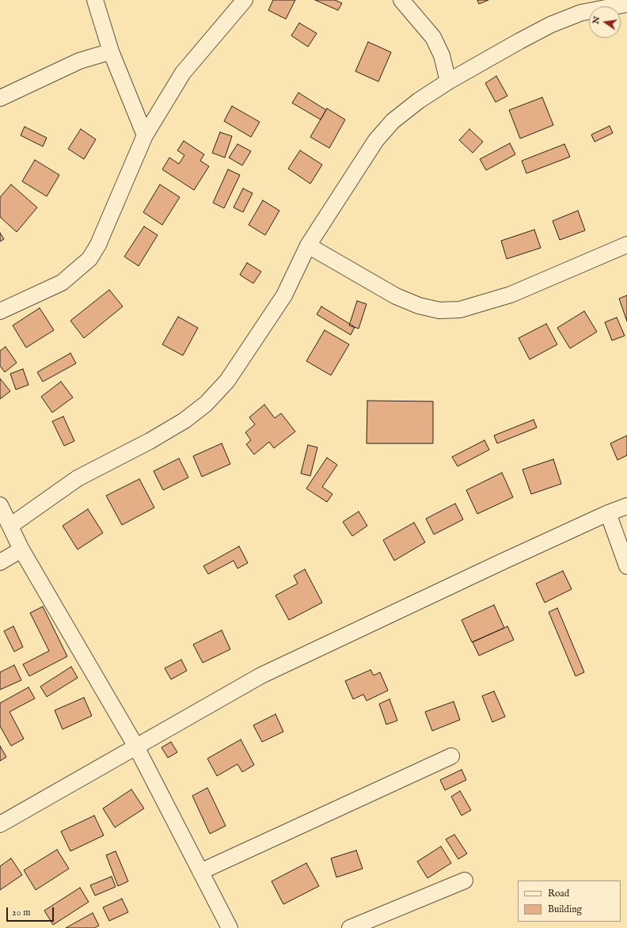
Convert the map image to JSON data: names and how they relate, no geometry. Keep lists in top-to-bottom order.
{
  "legend": ["Road", "Building"],
  "scale_bar": "20 m",
  "north": "left"
}
